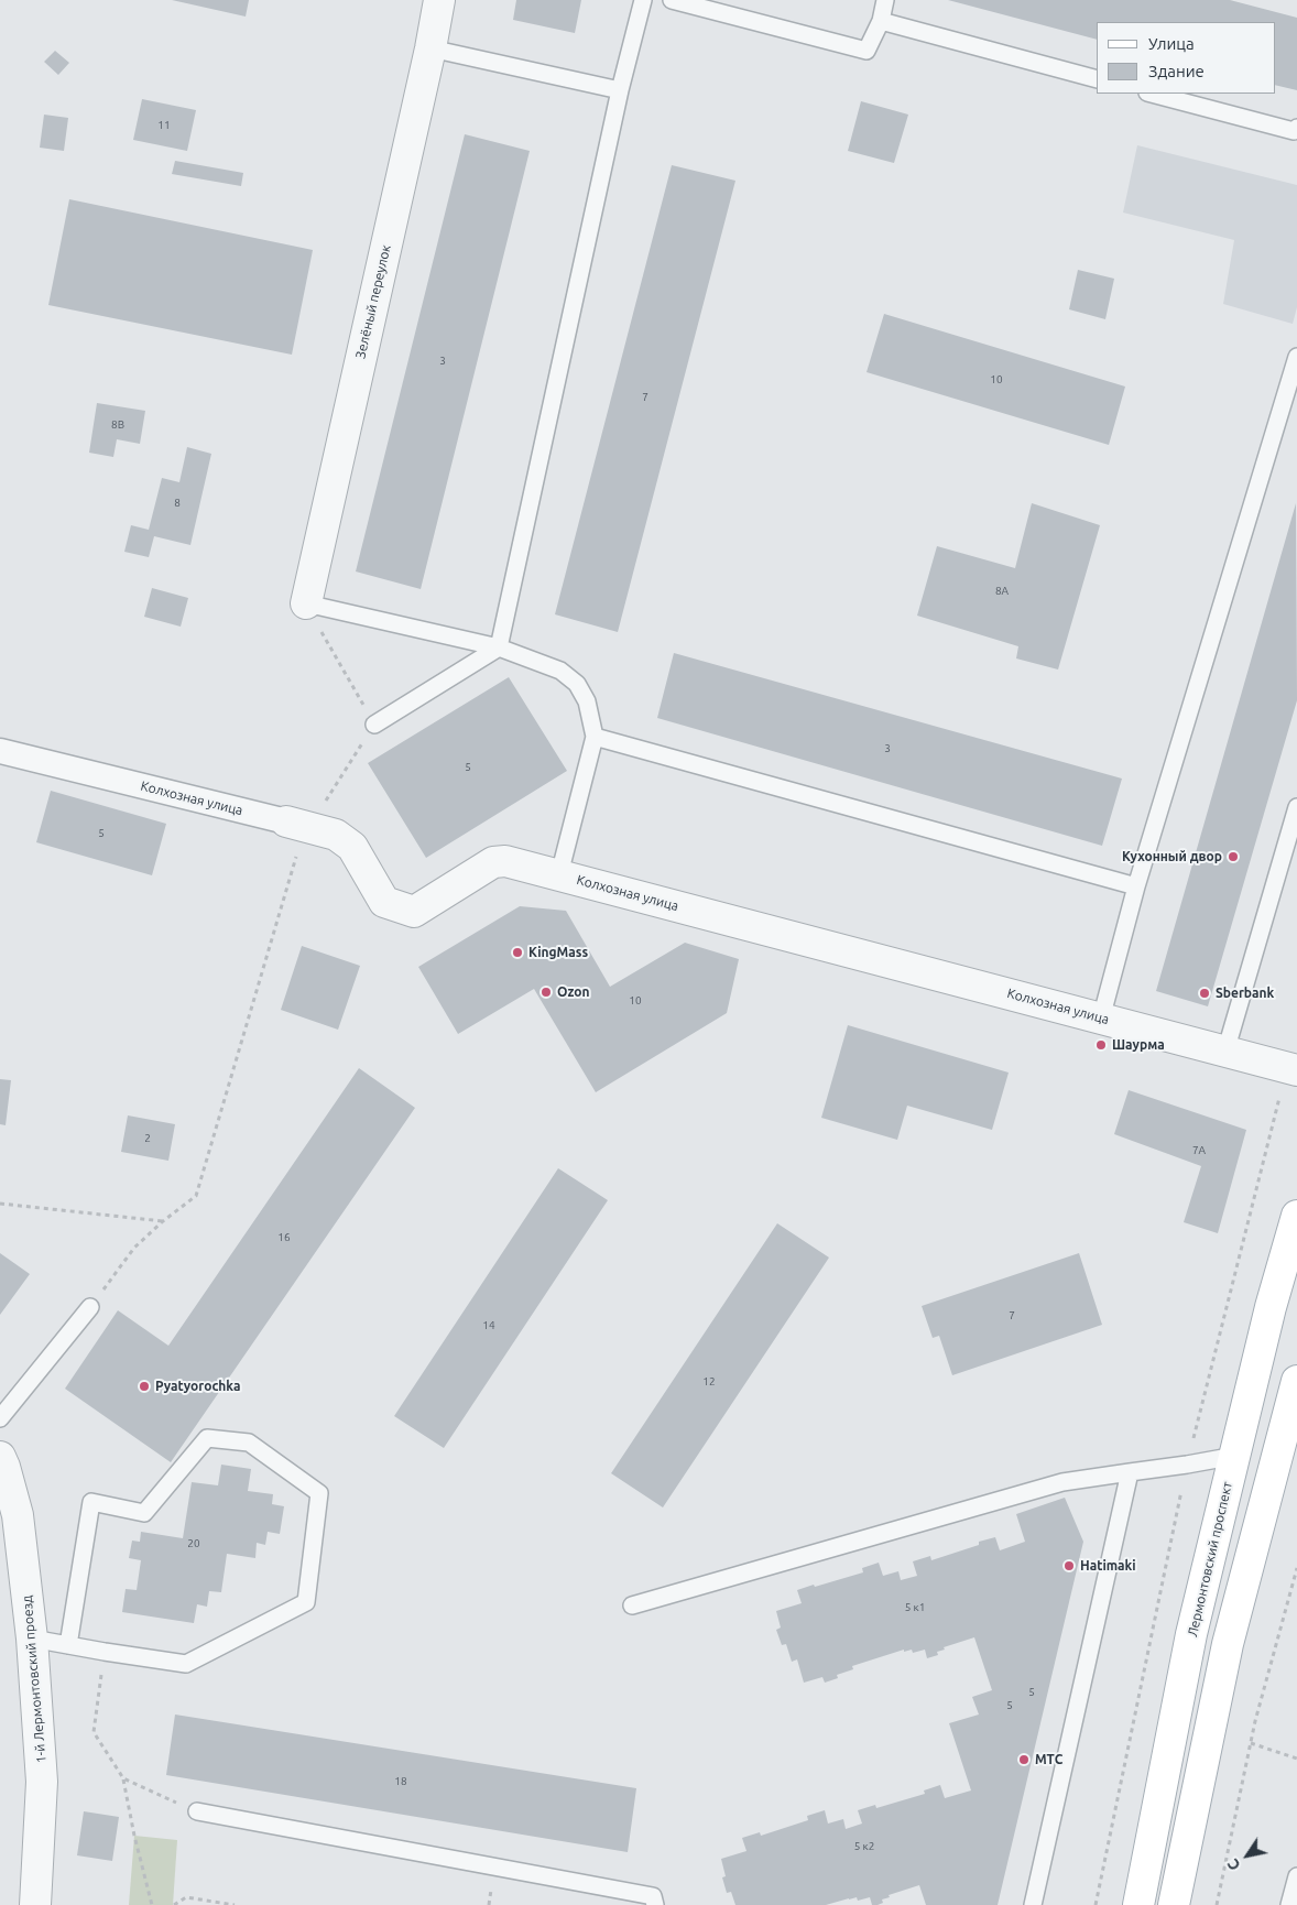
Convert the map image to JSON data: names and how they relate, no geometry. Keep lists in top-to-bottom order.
{
  "streets": {
    "main road": ["Лермонтовский проспект"],
    "street": ["Зелёный переулок", "Колхозная улица", "1-й Лермонтовский проезд"]
  },
  "places": [
    "Кухонный двор",
    "KingMass",
    "Ozon",
    "Sberbank",
    "Шаурма",
    "Pyatyorochka",
    "Hatimaki",
    "МТС"
  ],
  "house_numbers": [
    "11",
    "3",
    "10",
    "7",
    "8В",
    "8",
    "8А",
    "3",
    "5",
    "5",
    "10",
    "2",
    "7А",
    "16",
    "7",
    "14",
    "12",
    "20",
    "5 к1",
    "5",
    "5",
    "18",
    "5 к2"
  ],
  "legend": ["Улица", "Здание"],
  "north": "bottom left"
}
